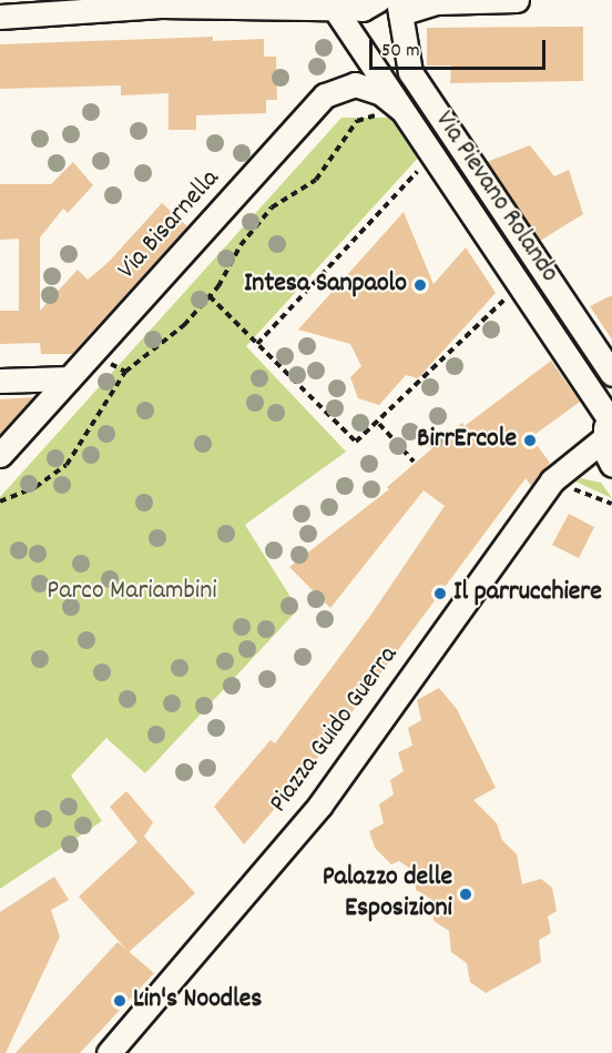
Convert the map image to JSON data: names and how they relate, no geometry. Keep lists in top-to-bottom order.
{
  "streets": {
    "street": ["Via Pievano Rolando", "Via Bisarnella", "Piazza Guido Guerra"]
  },
  "crossings": [
    ["Via Pievano Rolando", "Via Bisarnella"],
    ["Via Pievano Rolando", "Piazza Guido Guerra"]
  ],
  "parks": ["Parco Mariambini"],
  "places": [
    "Intesa Sanpaolo",
    "BirrErcole",
    "Il parrucchiere",
    "Palazzo delle Esposizioni",
    "Lin's Noodles"
  ],
  "scale_bar": "50 m"
}
